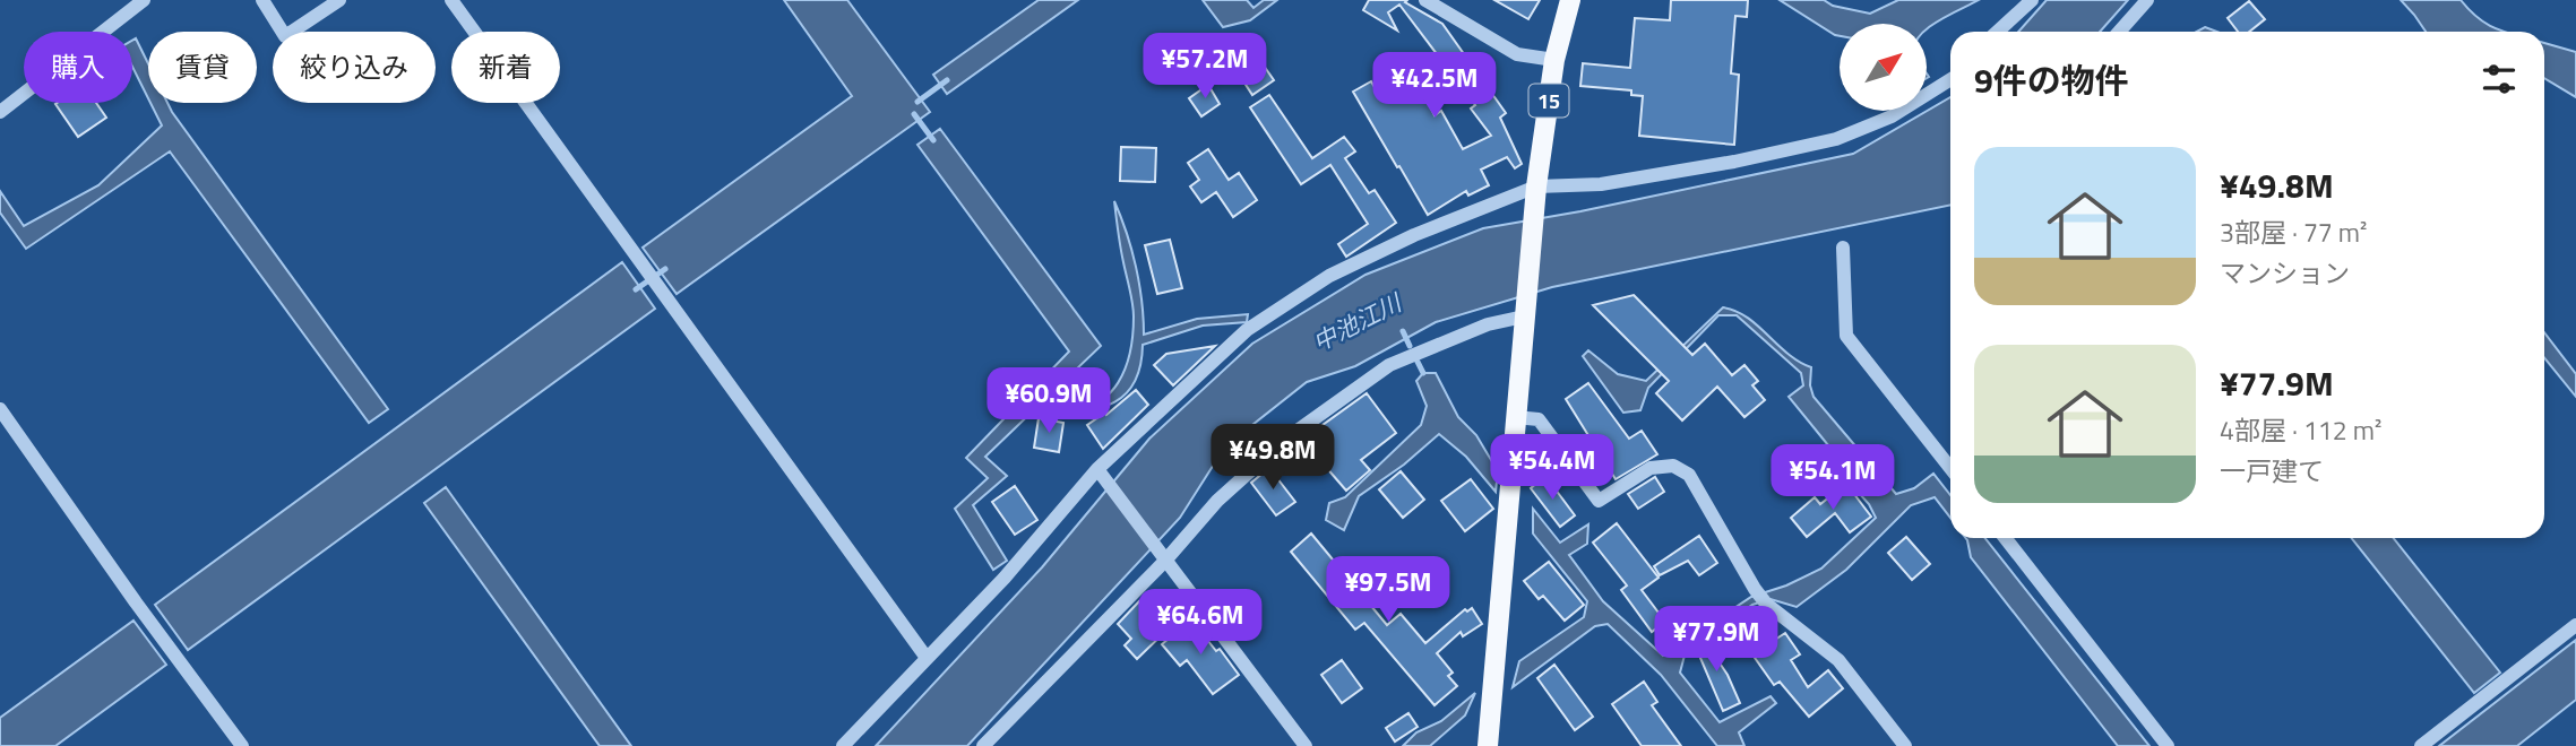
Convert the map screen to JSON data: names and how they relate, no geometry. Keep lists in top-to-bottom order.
{
  "streets": {
    "main road": ["15"]
  },
  "water": ["中池江川"],
  "north": "top right",
  "page": {
    "chip": [
      "購入",
      "賃貸",
      "絞り込み",
      "新着"
    ],
    "heading": "9件の物件",
    "price": [
      "¥57.2M",
      "¥42.5M",
      "¥60.9M",
      "¥49.8M",
      "¥54.4M",
      "¥54.1M",
      "¥97.5M",
      "¥64.6M",
      "¥77.9M"
    ],
    "list": [
      {
        "name": "¥49.8M",
        "note": "3部屋 · 77 m² · マンション"
      },
      {
        "name": "¥77.9M",
        "note": "4部屋 · 112 m² · 一戸建て"
      }
    ]
  }
}
